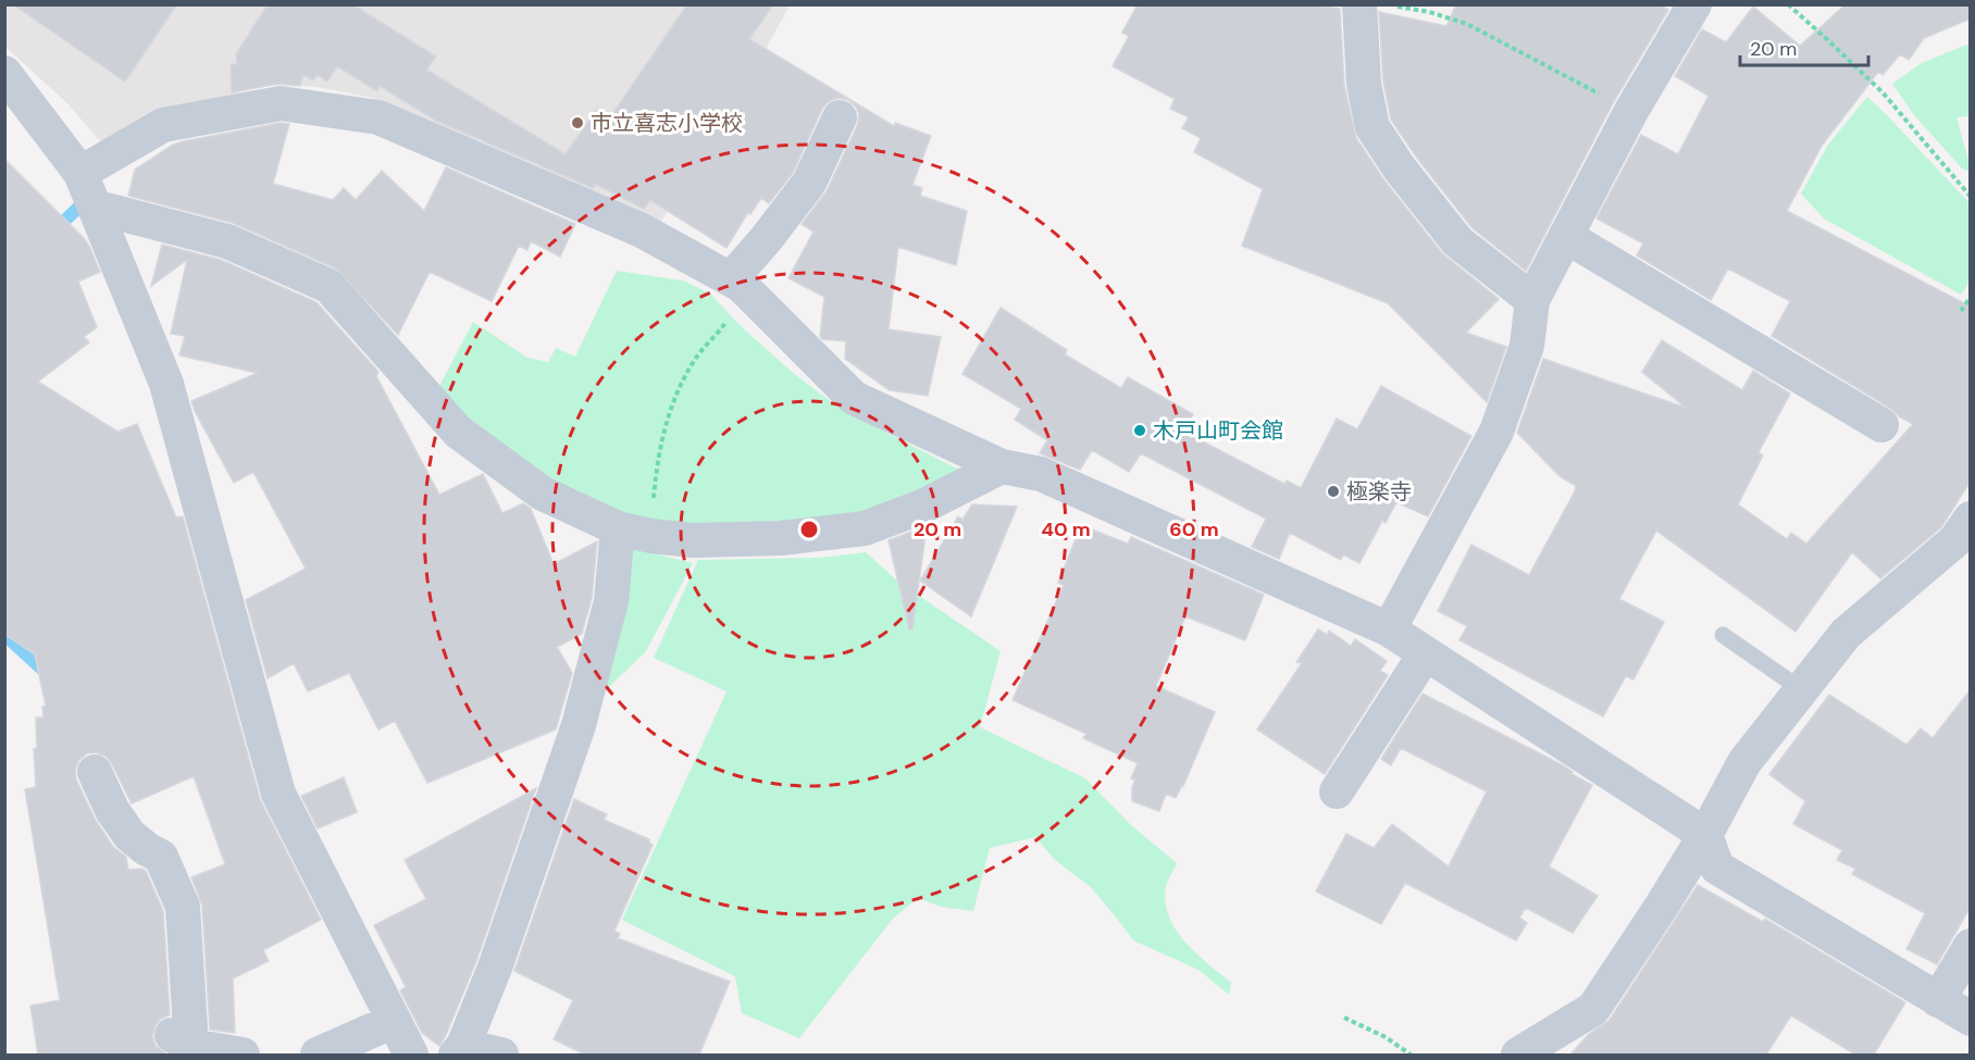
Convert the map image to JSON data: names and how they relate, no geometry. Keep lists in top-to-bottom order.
{
  "places": ["市立喜志小学校", "木戸山町会館", "極楽寺"],
  "scale_bar": "20 m",
  "rings": ["20 m", "40 m", "60 m"]
}
